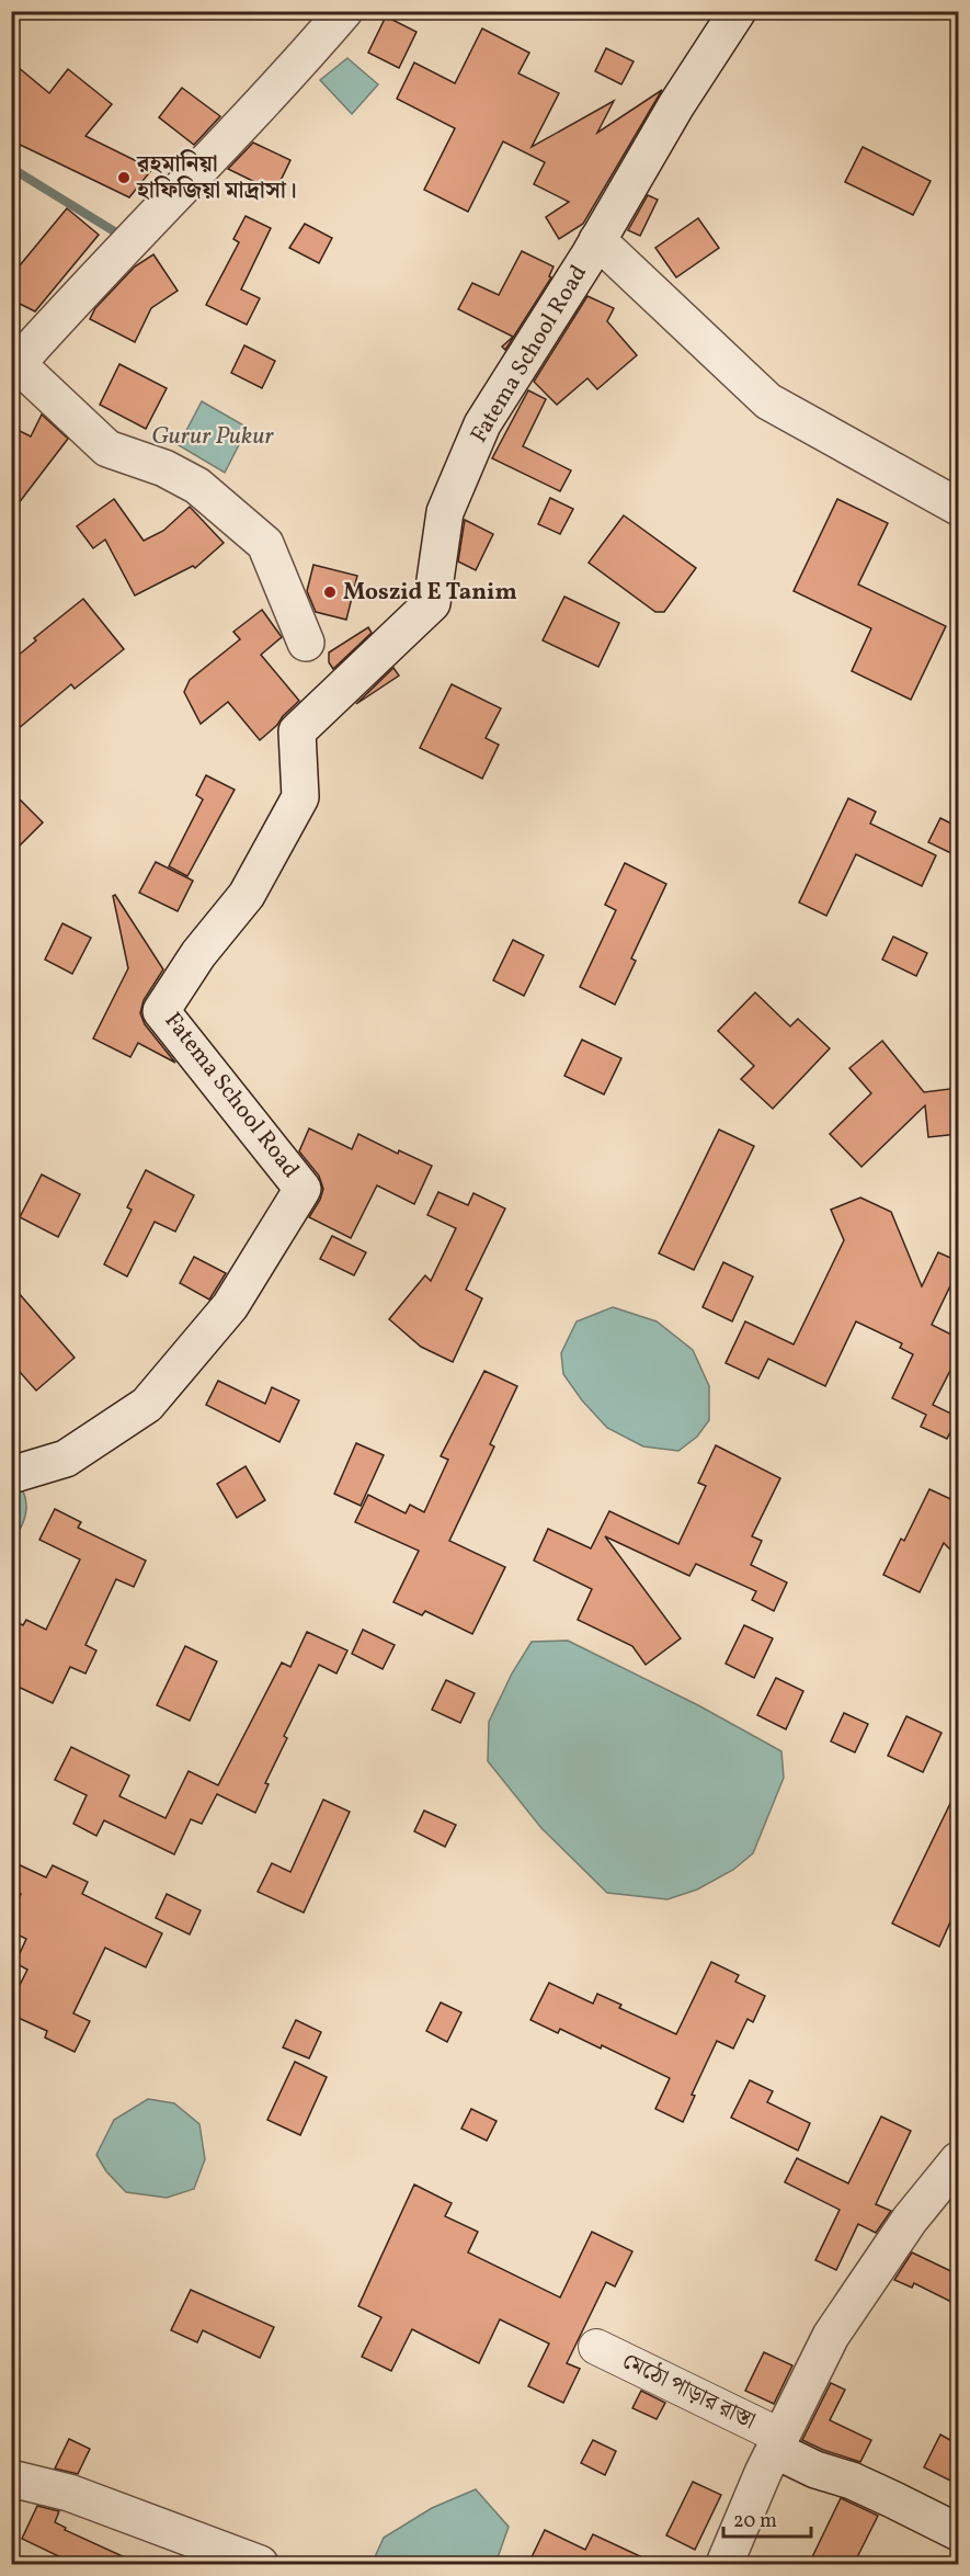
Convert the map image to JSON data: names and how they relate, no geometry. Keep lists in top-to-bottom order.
{
  "streets": {
    "street": ["Fatema School Road", "মেঠো পাড়ার রাস্তা"]
  },
  "water": ["Gurur Pukur"],
  "places": ["রহমানিয়া হাফিজিয়া মাদ্রাসা।", "Moszid E Tanim"],
  "scale_bar": "20 m"
}
